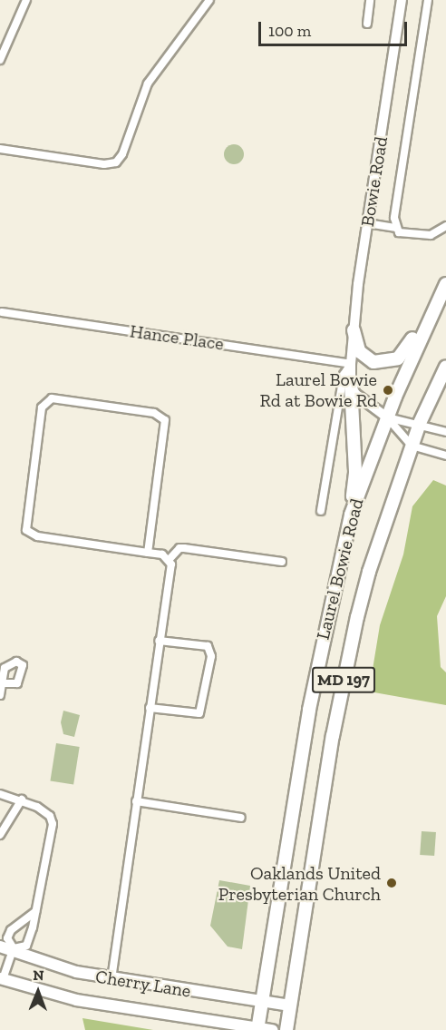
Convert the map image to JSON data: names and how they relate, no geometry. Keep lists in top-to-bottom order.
{
  "streets": {
    "main road": ["Laurel Bowie Road", "MD 197", "Cherry Lane"],
    "street": ["Bowie Road", "Hance Place"]
  },
  "crossings": [
    ["Bowie Road", "Hance Place"],
    ["Laurel Bowie Road", "Cherry Lane"]
  ],
  "places": ["Laurel Bowie Rd at Bowie Rd", "Oaklands United Presbyterian Church"],
  "scale_bar": "100 m",
  "north": "top"
}
